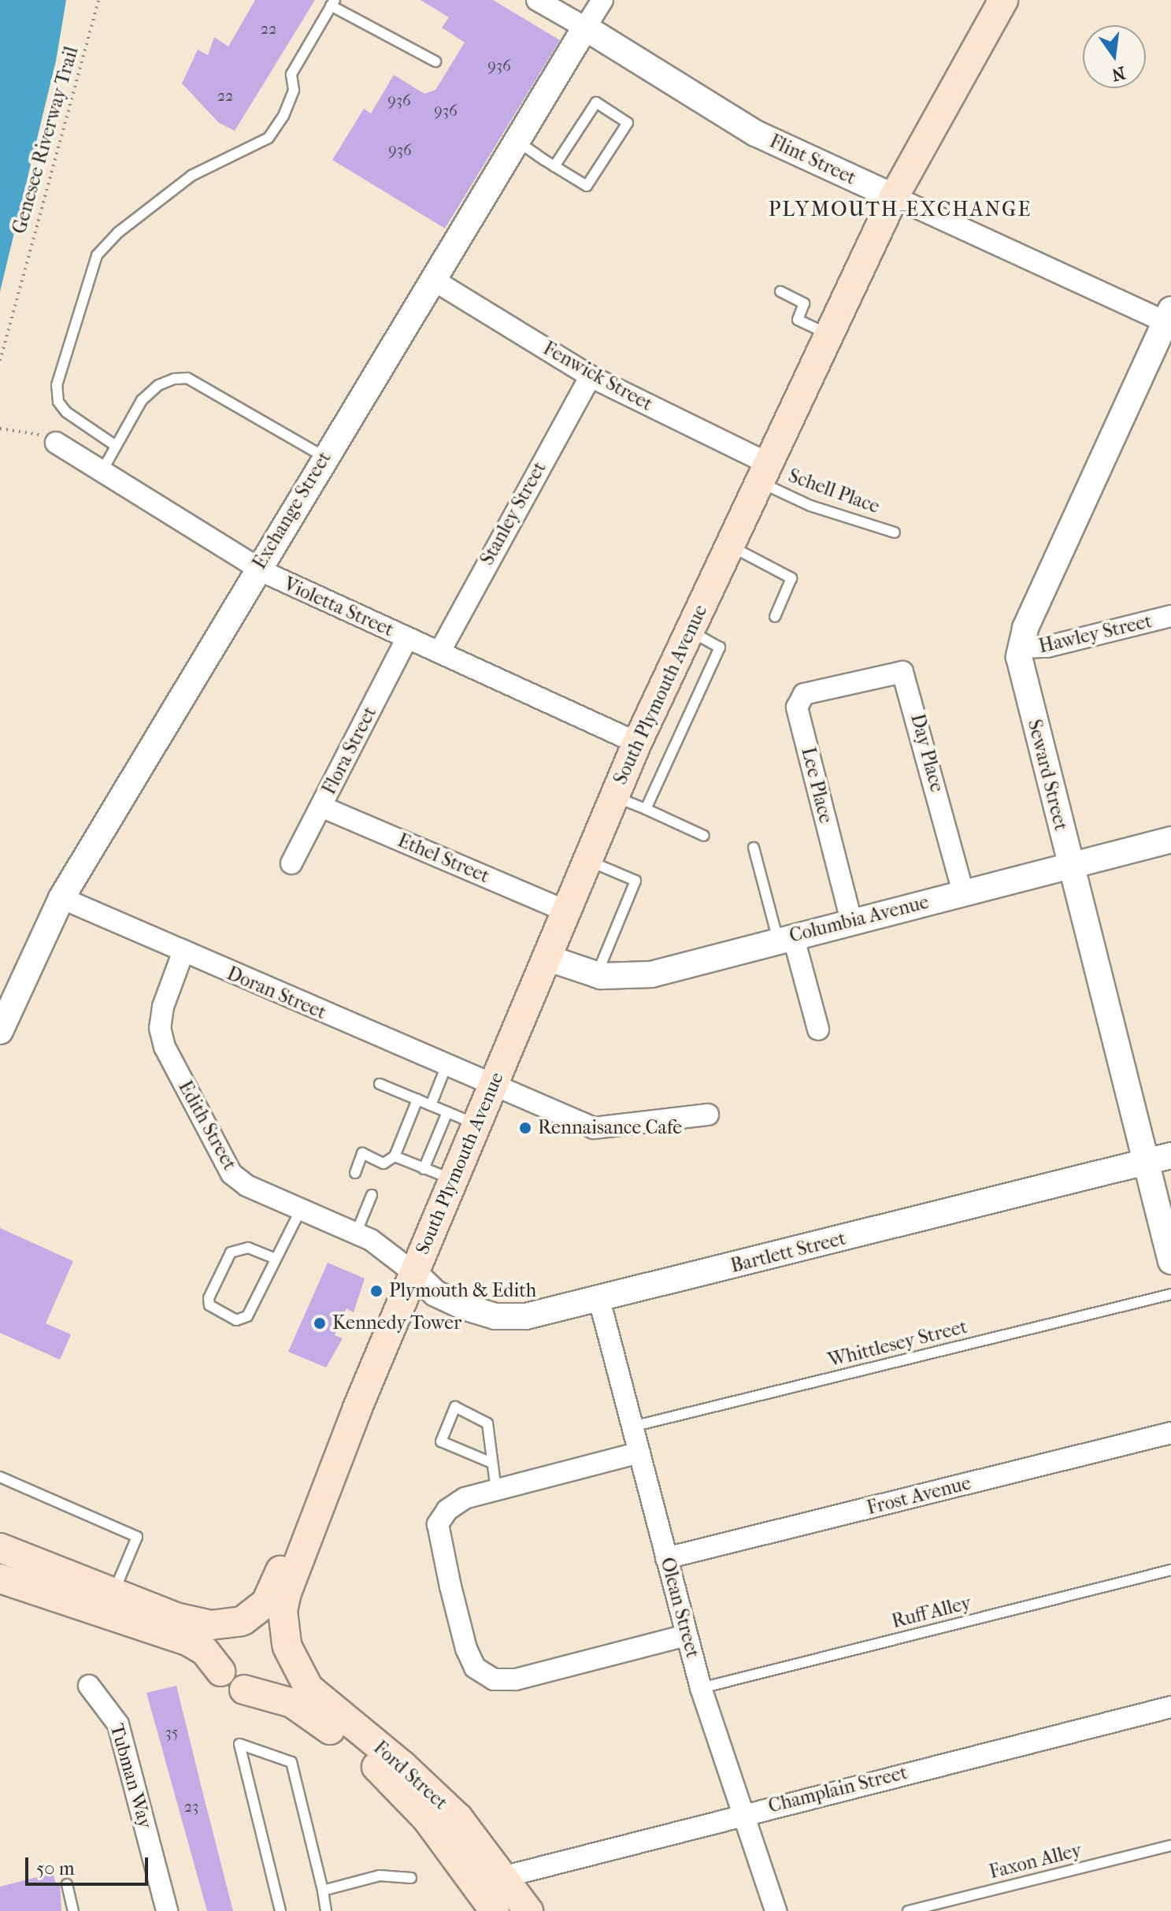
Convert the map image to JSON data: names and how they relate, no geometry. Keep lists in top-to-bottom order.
{
  "streets": {
    "main road": ["South Plymouth Avenue", "Ford Street"],
    "street": [
      "Flint Street",
      "Fenwick Street",
      "Exchange Street",
      "Stanley Street",
      "Violetta Street",
      "Hawley Street",
      "Flora Street",
      "Day Place",
      "Seward Street",
      "Lee Place",
      "Ethel Street",
      "Columbia Avenue",
      "Doran Street",
      "Edith Street",
      "Bartlett Street",
      "Frost Avenue",
      "Olean Street",
      "Tubman Way",
      "Champlain Street"
    ],
    "lane": [
      "Schell Place",
      "Whittlesey Street",
      "Ruff Alley",
      "Faxon Alley"
    ],
    "path": ["Genesee Riverway Trail"]
  },
  "crossings": [
    ["Flint Street", "Exchange Street"],
    ["Flint Street", "South Plymouth Avenue"],
    ["Fenwick Street", "Schell Place"],
    ["Fenwick Street", "Exchange Street"],
    ["Fenwick Street", "Stanley Street"],
    ["Fenwick Street", "South Plymouth Avenue"],
    ["Schell Place", "South Plymouth Avenue"],
    ["Exchange Street", "Violetta Street"],
    ["Exchange Street", "Doran Street"],
    ["Stanley Street", "Violetta Street"],
    ["Violetta Street", "South Plymouth Avenue"],
    ["Violetta Street", "Flora Street"],
    ["Hawley Street", "Seward Street"],
    ["South Plymouth Avenue", "Ethel Street"],
    ["South Plymouth Avenue", "Columbia Avenue"],
    ["South Plymouth Avenue", "Doran Street"],
    ["South Plymouth Avenue", "Edith Street"],
    ["South Plymouth Avenue", "Bartlett Street"],
    ["South Plymouth Avenue", "Ford Street"],
    ["Flora Street", "Ethel Street"],
    ["Day Place", "Lee Place"],
    ["Day Place", "Columbia Avenue"],
    ["Seward Street", "Columbia Avenue"],
    ["Seward Street", "Bartlett Street"],
    ["Lee Place", "Columbia Avenue"],
    ["Doran Street", "Edith Street"],
    ["Edith Street", "Bartlett Street"],
    ["Bartlett Street", "Olean Street"],
    ["Whittlesey Street", "Olean Street"],
    ["Frost Avenue", "Olean Street"],
    ["Olean Street", "Ruff Alley"],
    ["Olean Street", "Champlain Street"],
    ["Ford Street", "Champlain Street"]
  ],
  "districts": ["PLYMOUTH-EXCHANGE"],
  "places": ["Rennaisance Cafe", "Plymouth & Edith", "Kennedy Tower"],
  "house_numbers": [
    "22",
    "936",
    "22",
    "936",
    "936",
    "936",
    "35",
    "23"
  ],
  "scale_bar": "50 m",
  "north": "bottom"
}
